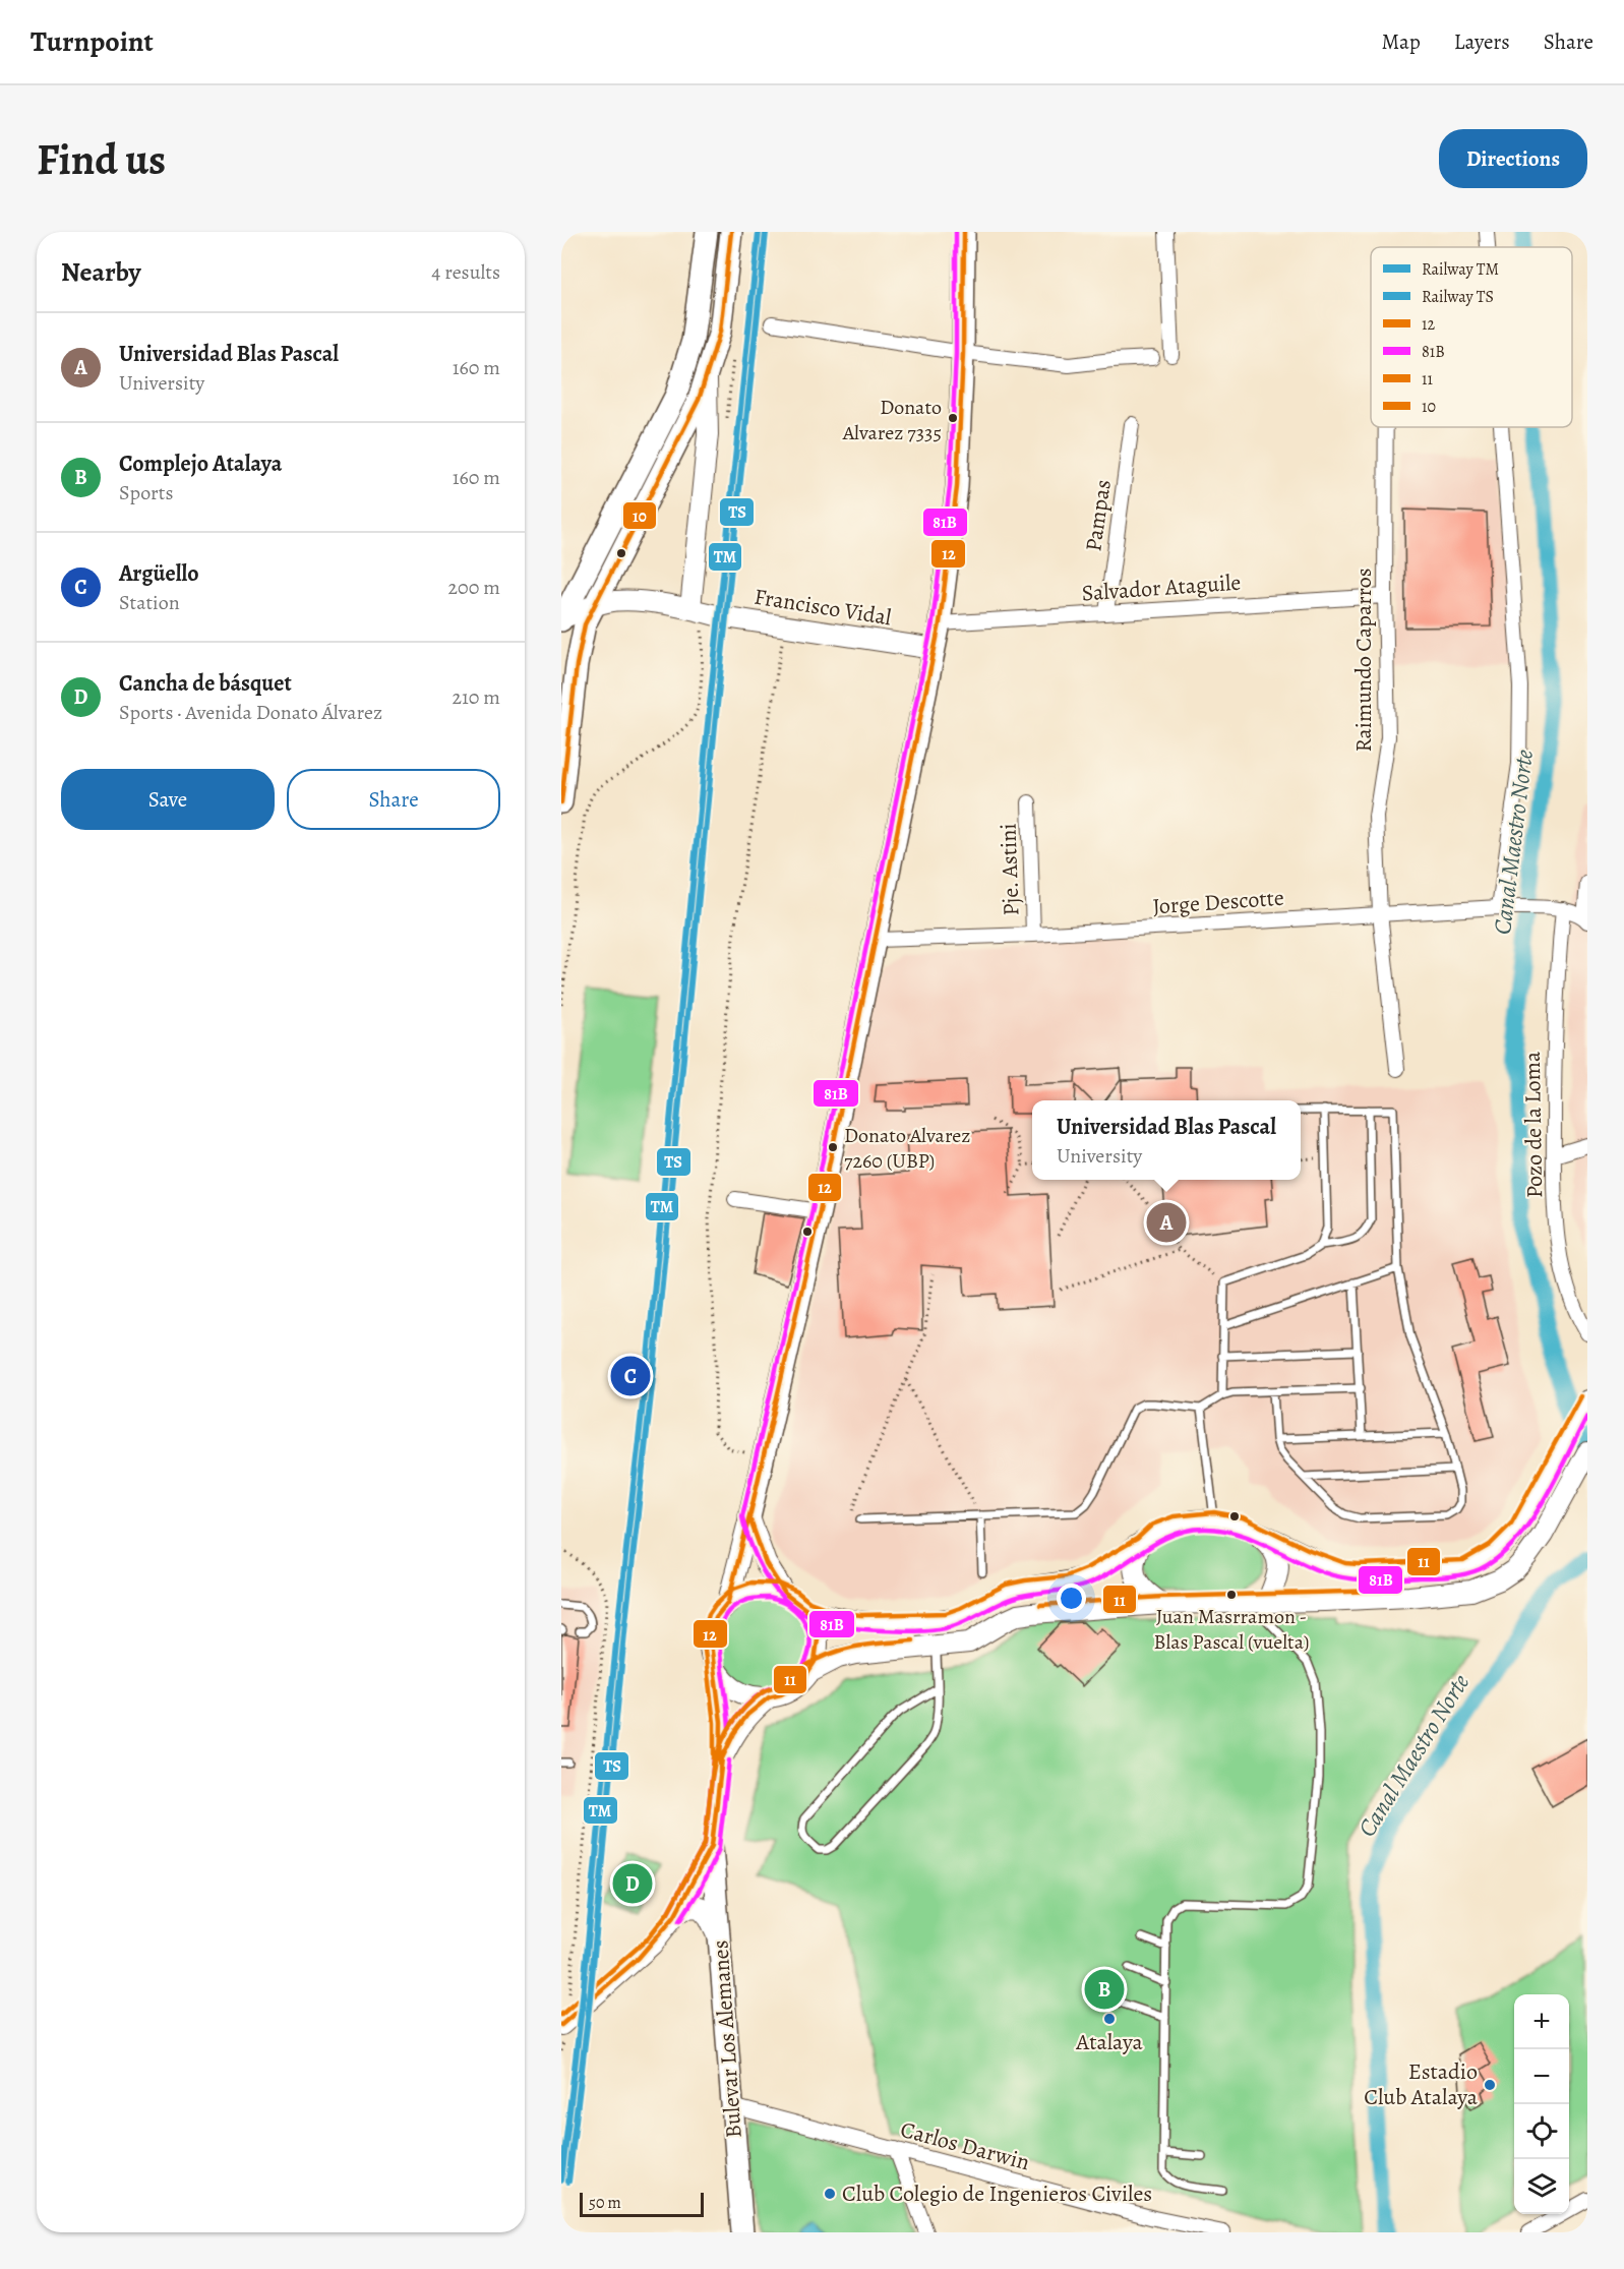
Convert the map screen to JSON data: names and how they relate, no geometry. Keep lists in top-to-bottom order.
{
  "streets": {
    "main road": ["Francisco Vidal", "Bulevar Los Alemanes"],
    "street": [
      "Pampas",
      "Salvador Ataguile",
      "Raimundo Caparros",
      "Pje. Astini",
      "Jorge Descotte",
      "Pozo de la Loma",
      "Carlos Darwin"
    ]
  },
  "crossings": [
    ["Pampas", "Salvador Ataguile"],
    ["Salvador Ataguile", "Raimundo Caparros"],
    ["Raimundo Caparros", "Jorge Descotte"],
    ["Pje. Astini", "Jorge Descotte"],
    ["Jorge Descotte", "Pozo de la Loma"],
    ["Bulevar Los Alemanes", "Carlos Darwin"]
  ],
  "water": ["Canal Maestro Norte"],
  "places": [
    "Donato Alvarez 7335",
    "Donato Alvarez 7260 (UBP)",
    "Juan Masrramon - Blas Pascal (vuelta)",
    "Atalaya",
    "Estadio Club Atalaya",
    "Club Colegio de Ingenieros Civiles"
  ],
  "lines": [
    "rail line TM",
    "transit line 12",
    "transit line 81B",
    "transit line 10",
    "rail line TS",
    "transit line 11"
  ],
  "legend": [
    "Railway TM",
    "Railway TS",
    "12",
    "81B",
    "11",
    "10"
  ],
  "scale_bar": "50 m",
  "page": {
    "header": "Turnpoint",
    "nav": ["Map", "Layers", "Share"],
    "buttons": [
      "Directions",
      ["Save", "Share"]
    ],
    "title": "Find us",
    "heading": ["Nearby", "4 results"],
    "list": [
      {
        "mark": "A",
        "name": "Universidad Blas Pascal",
        "note": "University",
        "value": "160 m"
      },
      {
        "mark": "B",
        "name": "Complejo Atalaya",
        "note": "Sports",
        "value": "160 m"
      },
      {
        "mark": "C",
        "name": "Argüello",
        "note": "Station",
        "value": "200 m"
      },
      {
        "mark": "D",
        "name": "Cancha de básquet",
        "note": "Sports · Avenida Donato Álvarez",
        "value": "210 m"
      }
    ],
    "popup": ["Universidad Blas Pascal", "University"],
    "pins": [
      "A",
      "C",
      "D",
      "B"
    ],
    "map_buttons": ["+", "−"],
    "scale": "50 m"
  }
}
